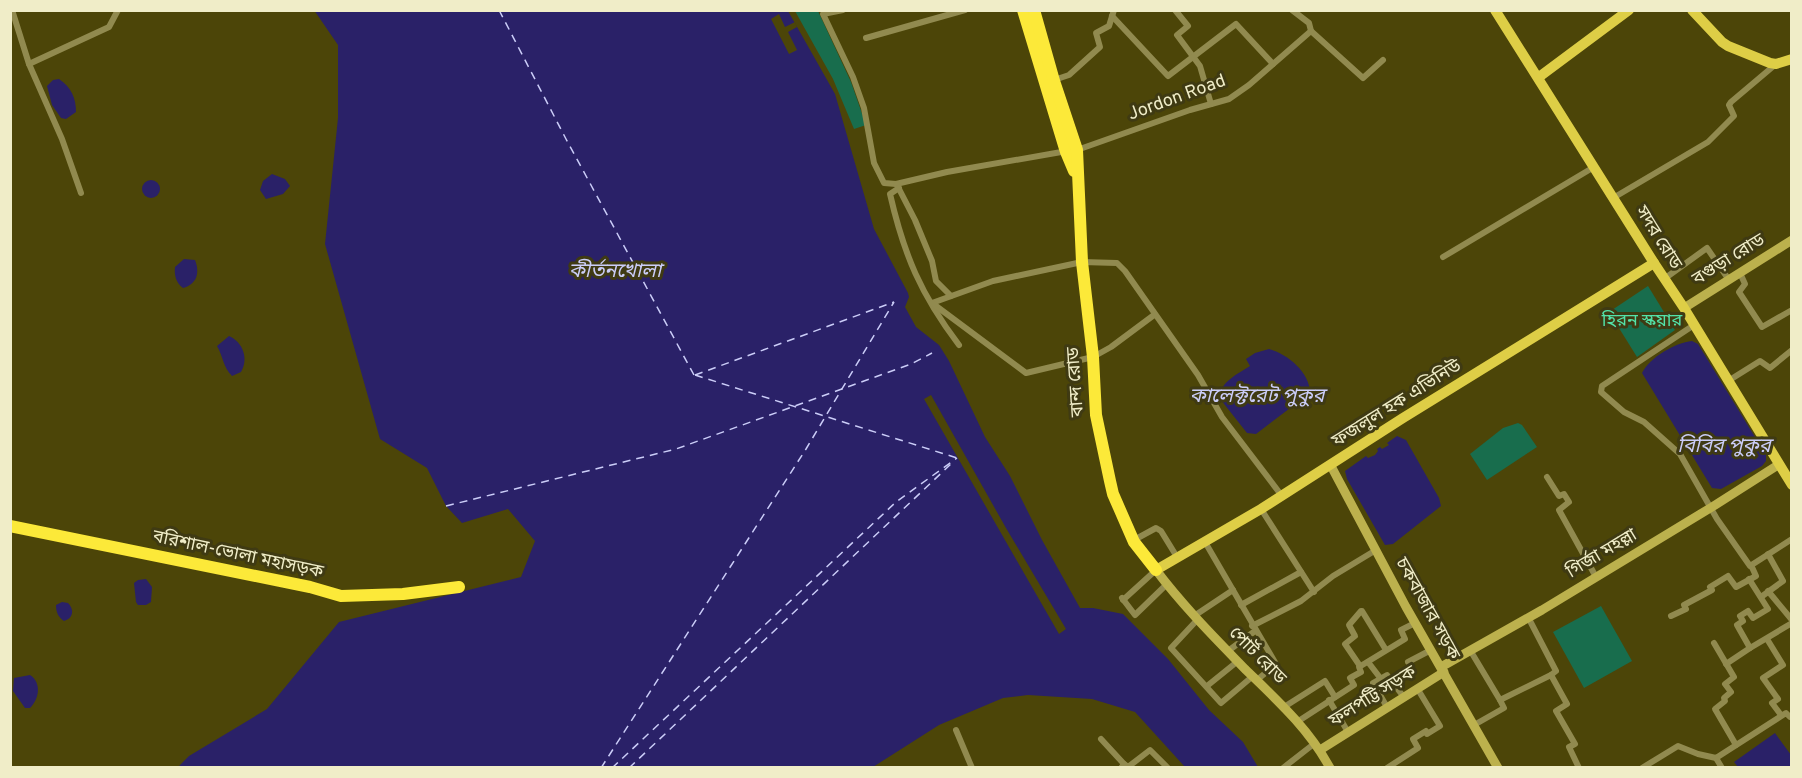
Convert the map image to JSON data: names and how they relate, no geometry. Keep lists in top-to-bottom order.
{
  "streets": {
    "highway": ["বান্দ রোড", "বরিশাল-ভোলা মহাসড়ক"],
    "main road": [
      "সদর রোড",
      "বগুড়া রোড",
      "ফজলুল হক এভিনিউ",
      "গির্জা মহল্লা",
      "চকবাজার সড়ক",
      "পোর্ট রোড",
      "ফলপট্টি সড়ক"
    ],
    "street": ["Jordon Road"]
  },
  "crossings": [
    ["Jordon Road", "বান্দ রোড"],
    ["সদর রোড", "বগুড়া রোড"],
    ["সদর রোড", "ফজলুল হক এভিনিউ"],
    ["সদর রোড", "গির্জা মহল্লা"],
    ["বান্দ রোড", "ফজলুল হক এভিনিউ"],
    ["বান্দ রোড", "পোর্ট রোড"],
    ["ফজলুল হক এভিনিউ", "চকবাজার সড়ক"],
    ["ফজলুল হক এভিনিউ", "পোর্ট রোড"],
    ["গির্জা মহল্লা", "চকবাজার সড়ক"],
    ["গির্জা মহল্লা", "ফলপট্টি সড়ক"],
    ["চকবাজার সড়ক", "ফলপট্টি সড়ক"],
    ["পোর্ট রোড", "ফলপট্টি সড়ক"]
  ],
  "water": ["কীর্তনখোলা", "কালেক্টরেট পুকুর", "বিবির পুকুর"],
  "parks": ["হিরন স্কয়ার"]
}
